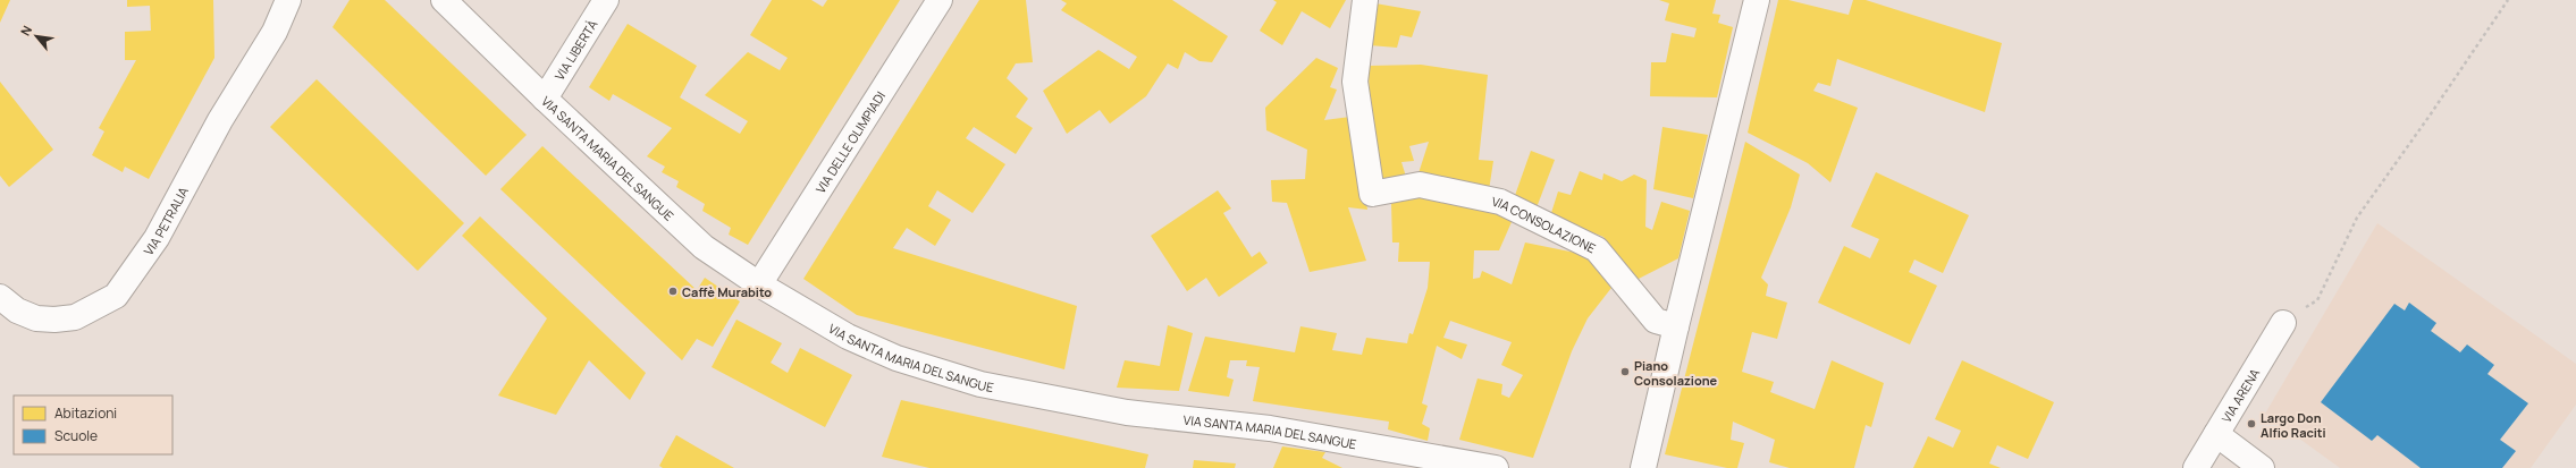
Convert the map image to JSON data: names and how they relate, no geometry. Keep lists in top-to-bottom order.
{
  "streets": {
    "street": [
      "VIA LIBERTÀ",
      "VIA DELLE OLIMPIADI",
      "VIA SANTA MARIA DEL SANGUE",
      "VIA PETRALIA",
      "VIA CONSOLAZIONE",
      "VIA ARENA"
    ]
  },
  "crossings": [
    ["VIA LIBERTÀ", "VIA SANTA MARIA DEL SANGUE"],
    ["VIA DELLE OLIMPIADI", "VIA SANTA MARIA DEL SANGUE"]
  ],
  "places": ["Caffè Murabito", "Piano Consolazione", "Largo Don Alfio Raciti"],
  "legend": ["Abitazioni", "Scuole"],
  "north": "top left"
}
